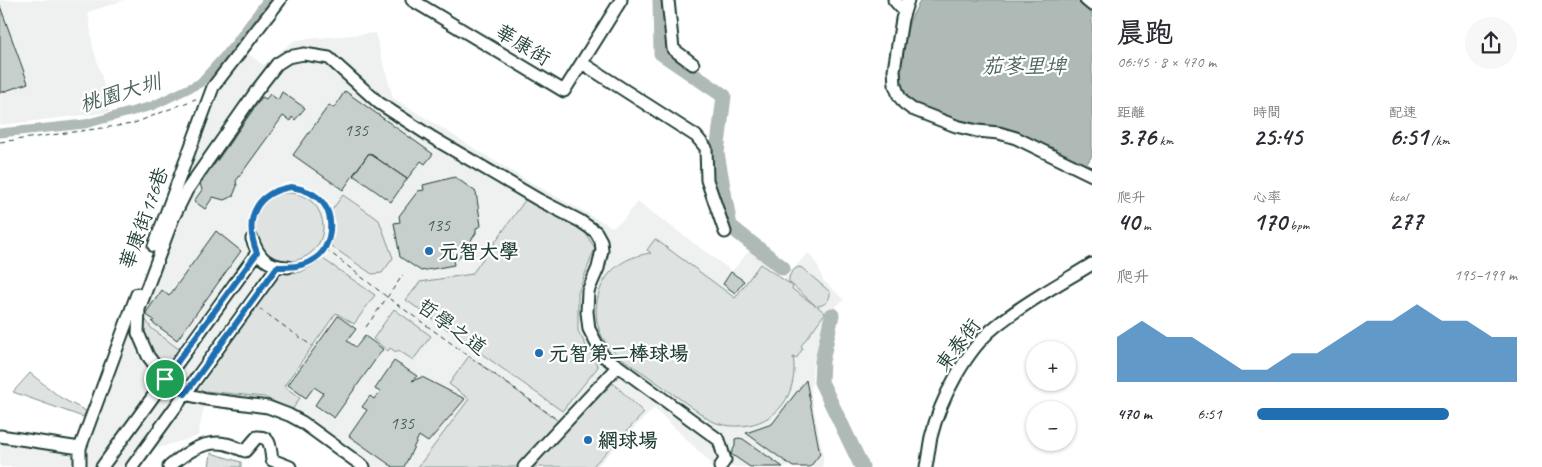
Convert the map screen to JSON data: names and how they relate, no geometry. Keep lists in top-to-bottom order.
{
  "streets": {
    "street": ["華康街", "華康街176巷", "東泰街"],
    "path": ["哲學之道"]
  },
  "water": ["茄苳里埤", "桃園大圳"],
  "places": ["元智大學", "元智第二棒球場", "網球場"],
  "house_numbers": ["135", "135", "135"],
  "page": {
    "heading": ["晨跑", "06:45 · 8 × 470 m"],
    "stats": [
      ["距離", "3.76 km"],
      ["時間", "25:45"],
      ["配速", "6:51 /km"],
      ["爬升", "40 m"],
      ["心率", "170 bpm"],
      ["kcal", "277"]
    ],
    "chart": ["爬升", "195–199 m"],
    "map_buttons": ["+", "−"],
    "list": [
      {
        "name": "470 m",
        "note": "6:51"
      }
    ]
  }
}
